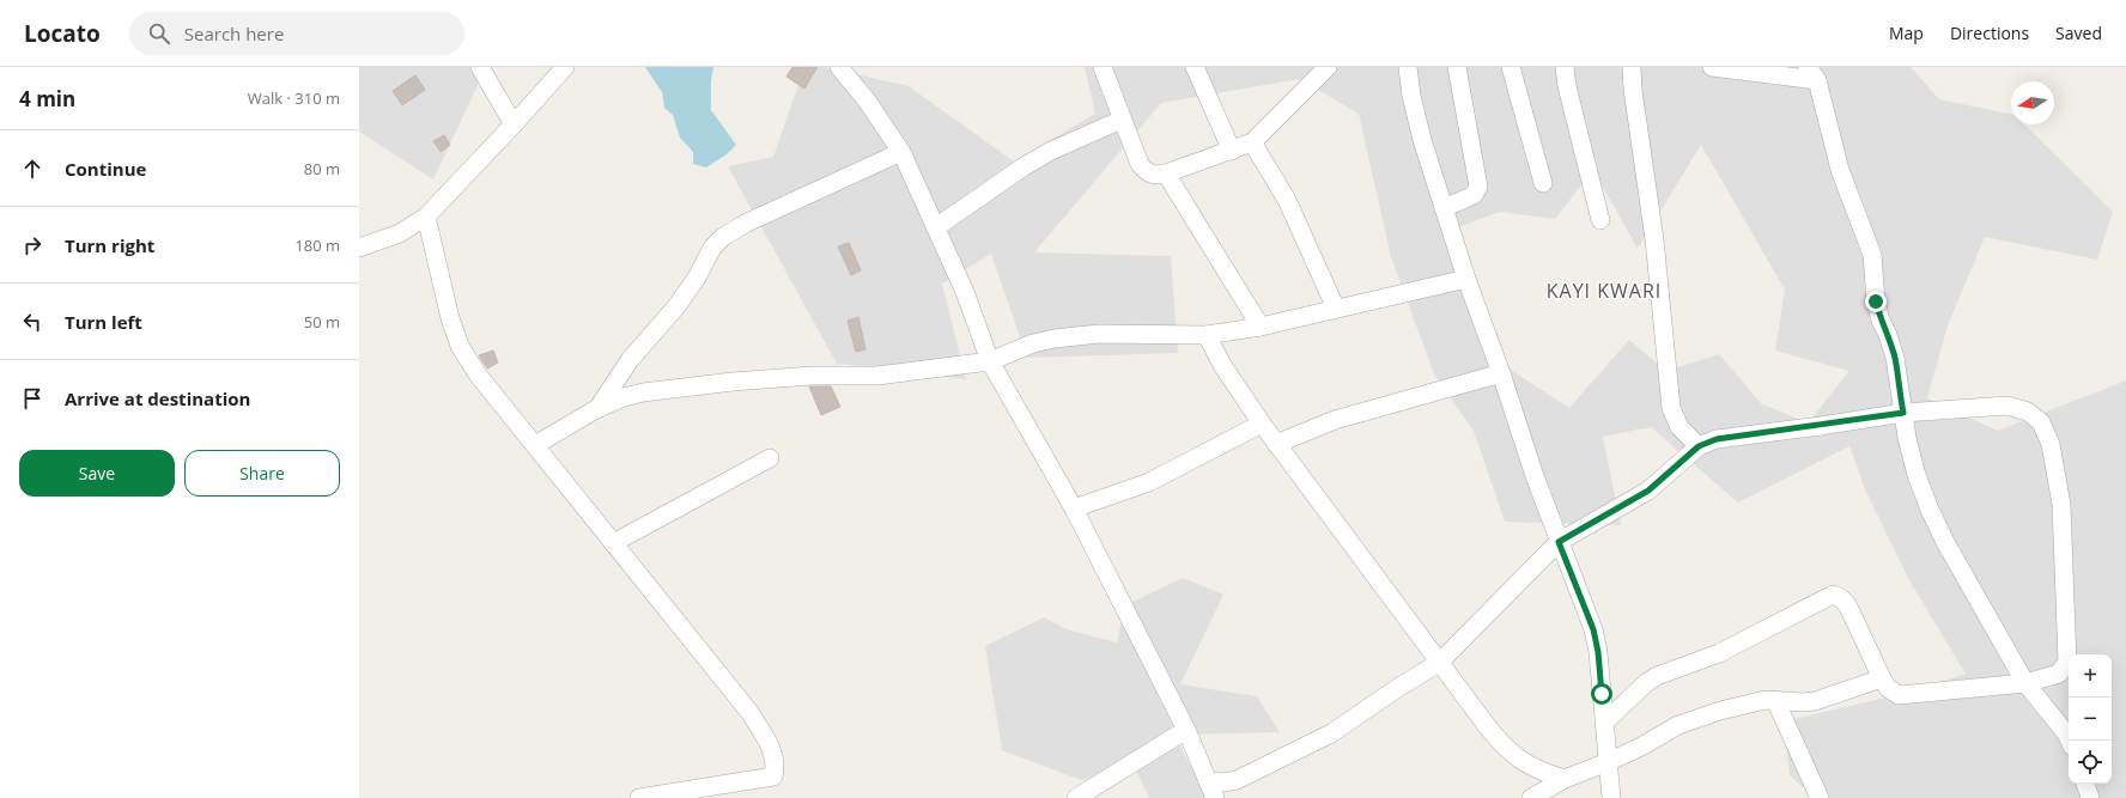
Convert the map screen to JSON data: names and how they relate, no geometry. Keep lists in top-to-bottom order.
{
  "districts": ["KAYI KWARI"],
  "north": "left",
  "page": {
    "header": "Locato",
    "search": "Search here",
    "nav": ["Map", "Directions", "Saved"],
    "heading": ["4 min", "Walk · 310 m"],
    "list": [
      ["Continue", "80 m"],
      ["Turn right", "180 m"],
      ["Turn left", "50 m"],
      "Arrive at destination"
    ],
    "buttons": ["Save", "Share"],
    "map_buttons": ["+", "−"]
  }
}
